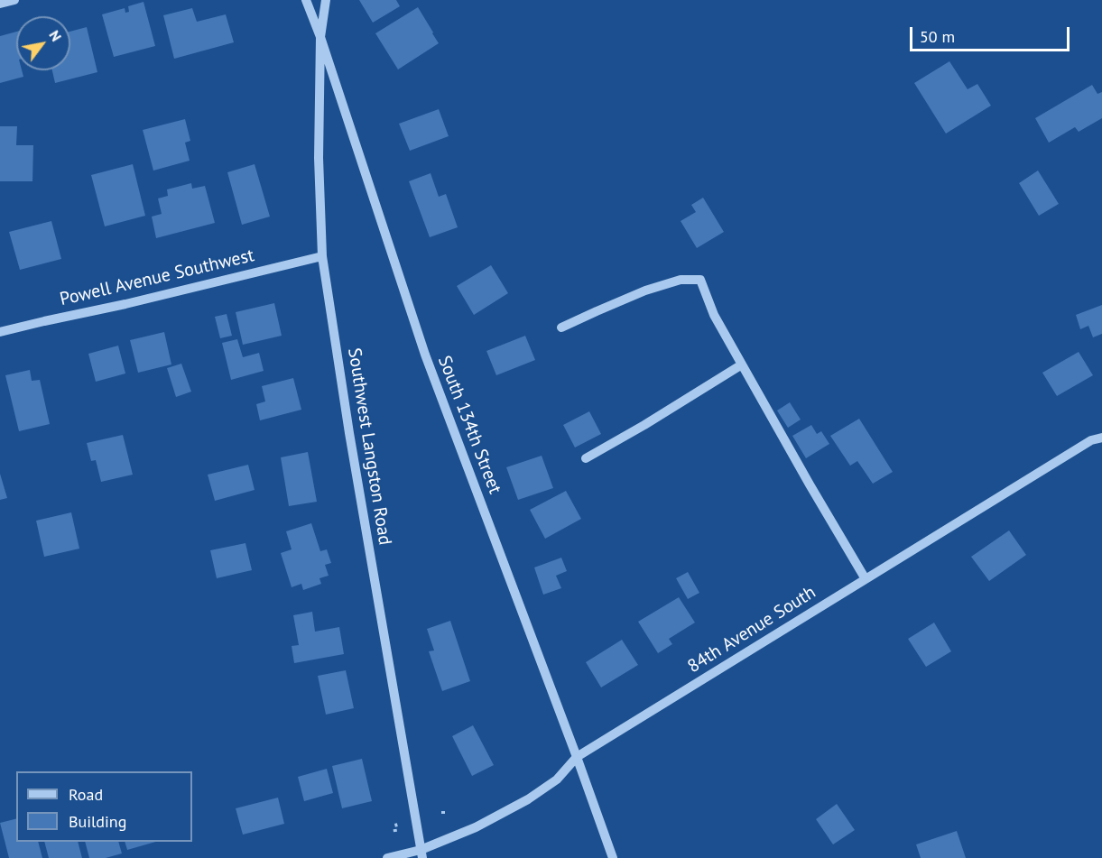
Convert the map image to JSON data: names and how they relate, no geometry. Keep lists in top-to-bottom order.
{
  "streets": {
    "street": [
      "Powell Avenue Southwest",
      "South 134th Street",
      "Southwest Langston Road",
      "84th Avenue South"
    ]
  },
  "crossings": [
    ["Powell Avenue Southwest", "Southwest Langston Road"],
    ["South 134th Street", "Southwest Langston Road"],
    ["South 134th Street", "84th Avenue South"],
    ["Southwest Langston Road", "84th Avenue South"]
  ],
  "legend": ["Road", "Building"],
  "scale_bar": "50 m",
  "north": "top right"
}
